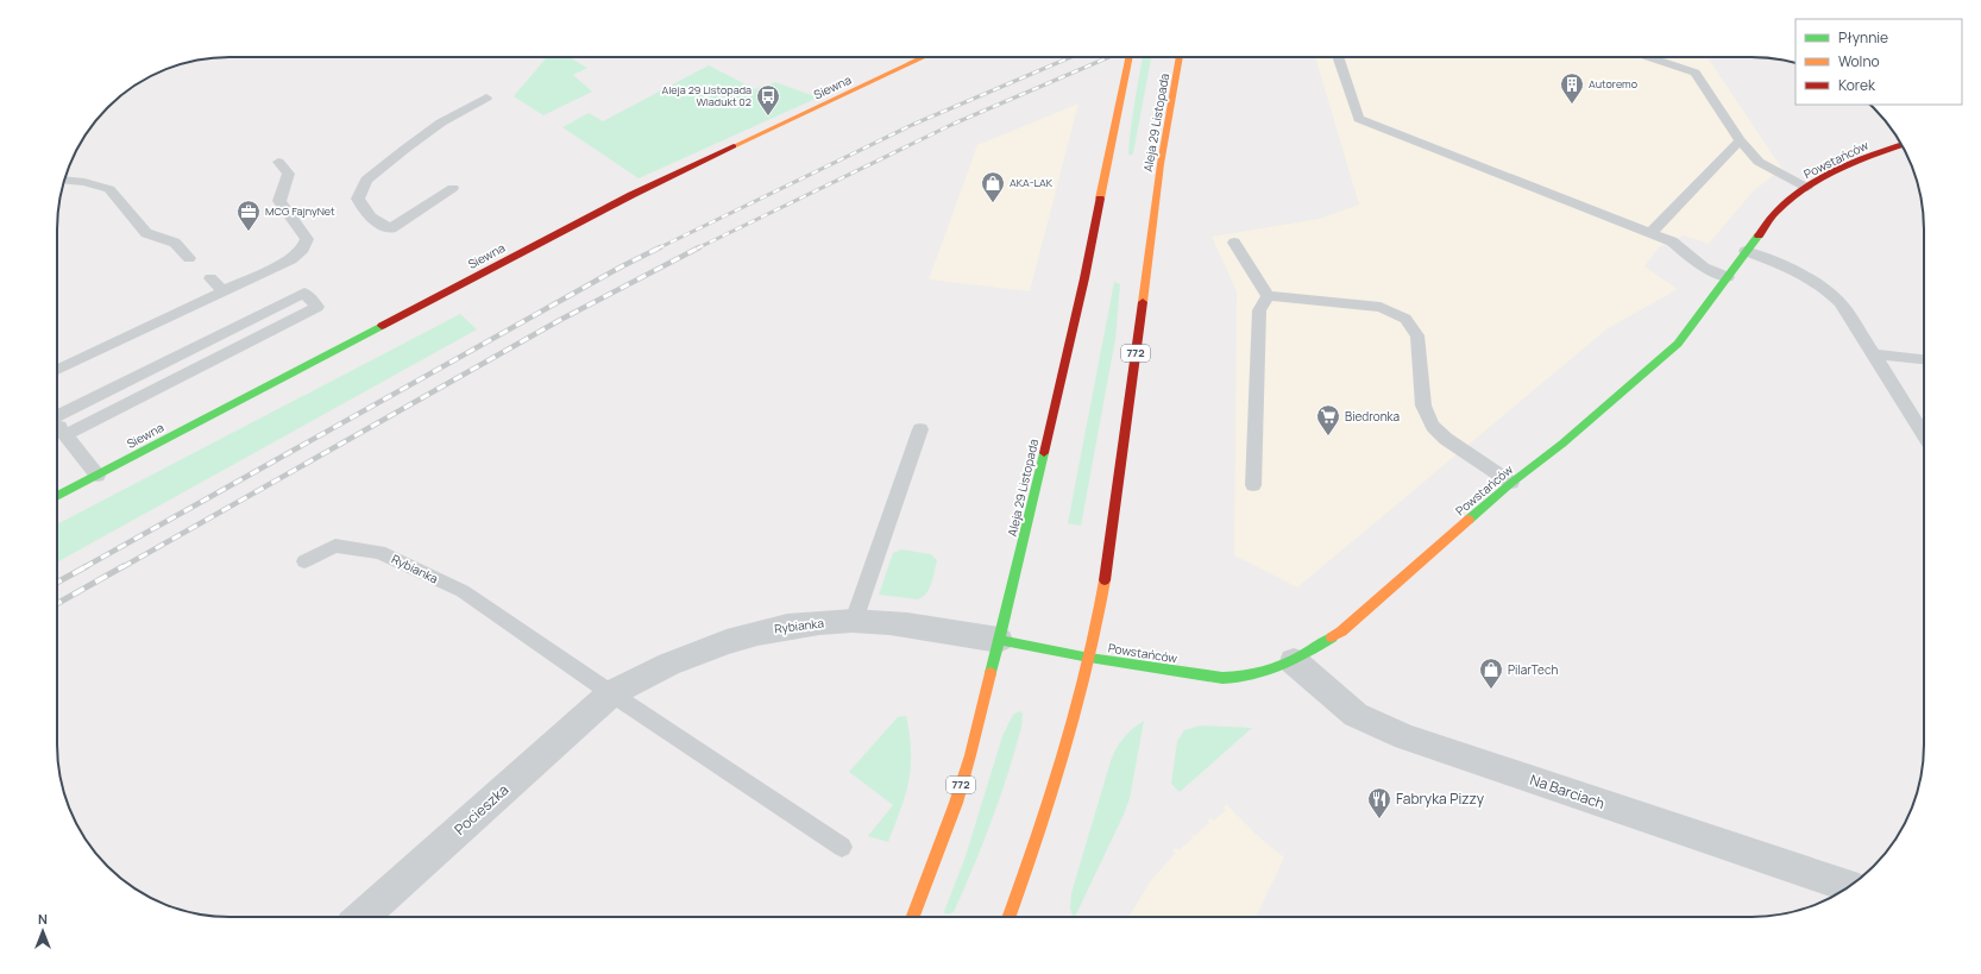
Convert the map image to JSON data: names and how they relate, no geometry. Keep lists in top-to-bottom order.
{
  "streets": {
    "street": [
      "Siewna",
      "Aleja 29 Listopada",
      "Powstańców",
      "772",
      "Rybianka",
      "Na Barciach",
      "Pocieszka"
    ]
  },
  "crossings": [
    ["Aleja 29 Listopada", "Powstańców"],
    ["Aleja 29 Listopada", "Rybianka"],
    ["Powstańców", "Rybianka"],
    ["Powstańców", "Na Barciach"],
    ["Rybianka", "Pocieszka"]
  ],
  "places": {
    "building": ["Autoremo"],
    "bus stop": ["Aleja 29 Listopada Wiadukt 02"],
    "shop": ["AKA-LAK", "PilarTech"],
    "office": ["MCG FajnyNet"],
    "supermarket": ["Biedronka"],
    "restaurant": ["Fabryka Pizzy"]
  },
  "legend": ["Płynnie", "Wolno", "Korek"],
  "north": "top"
}
